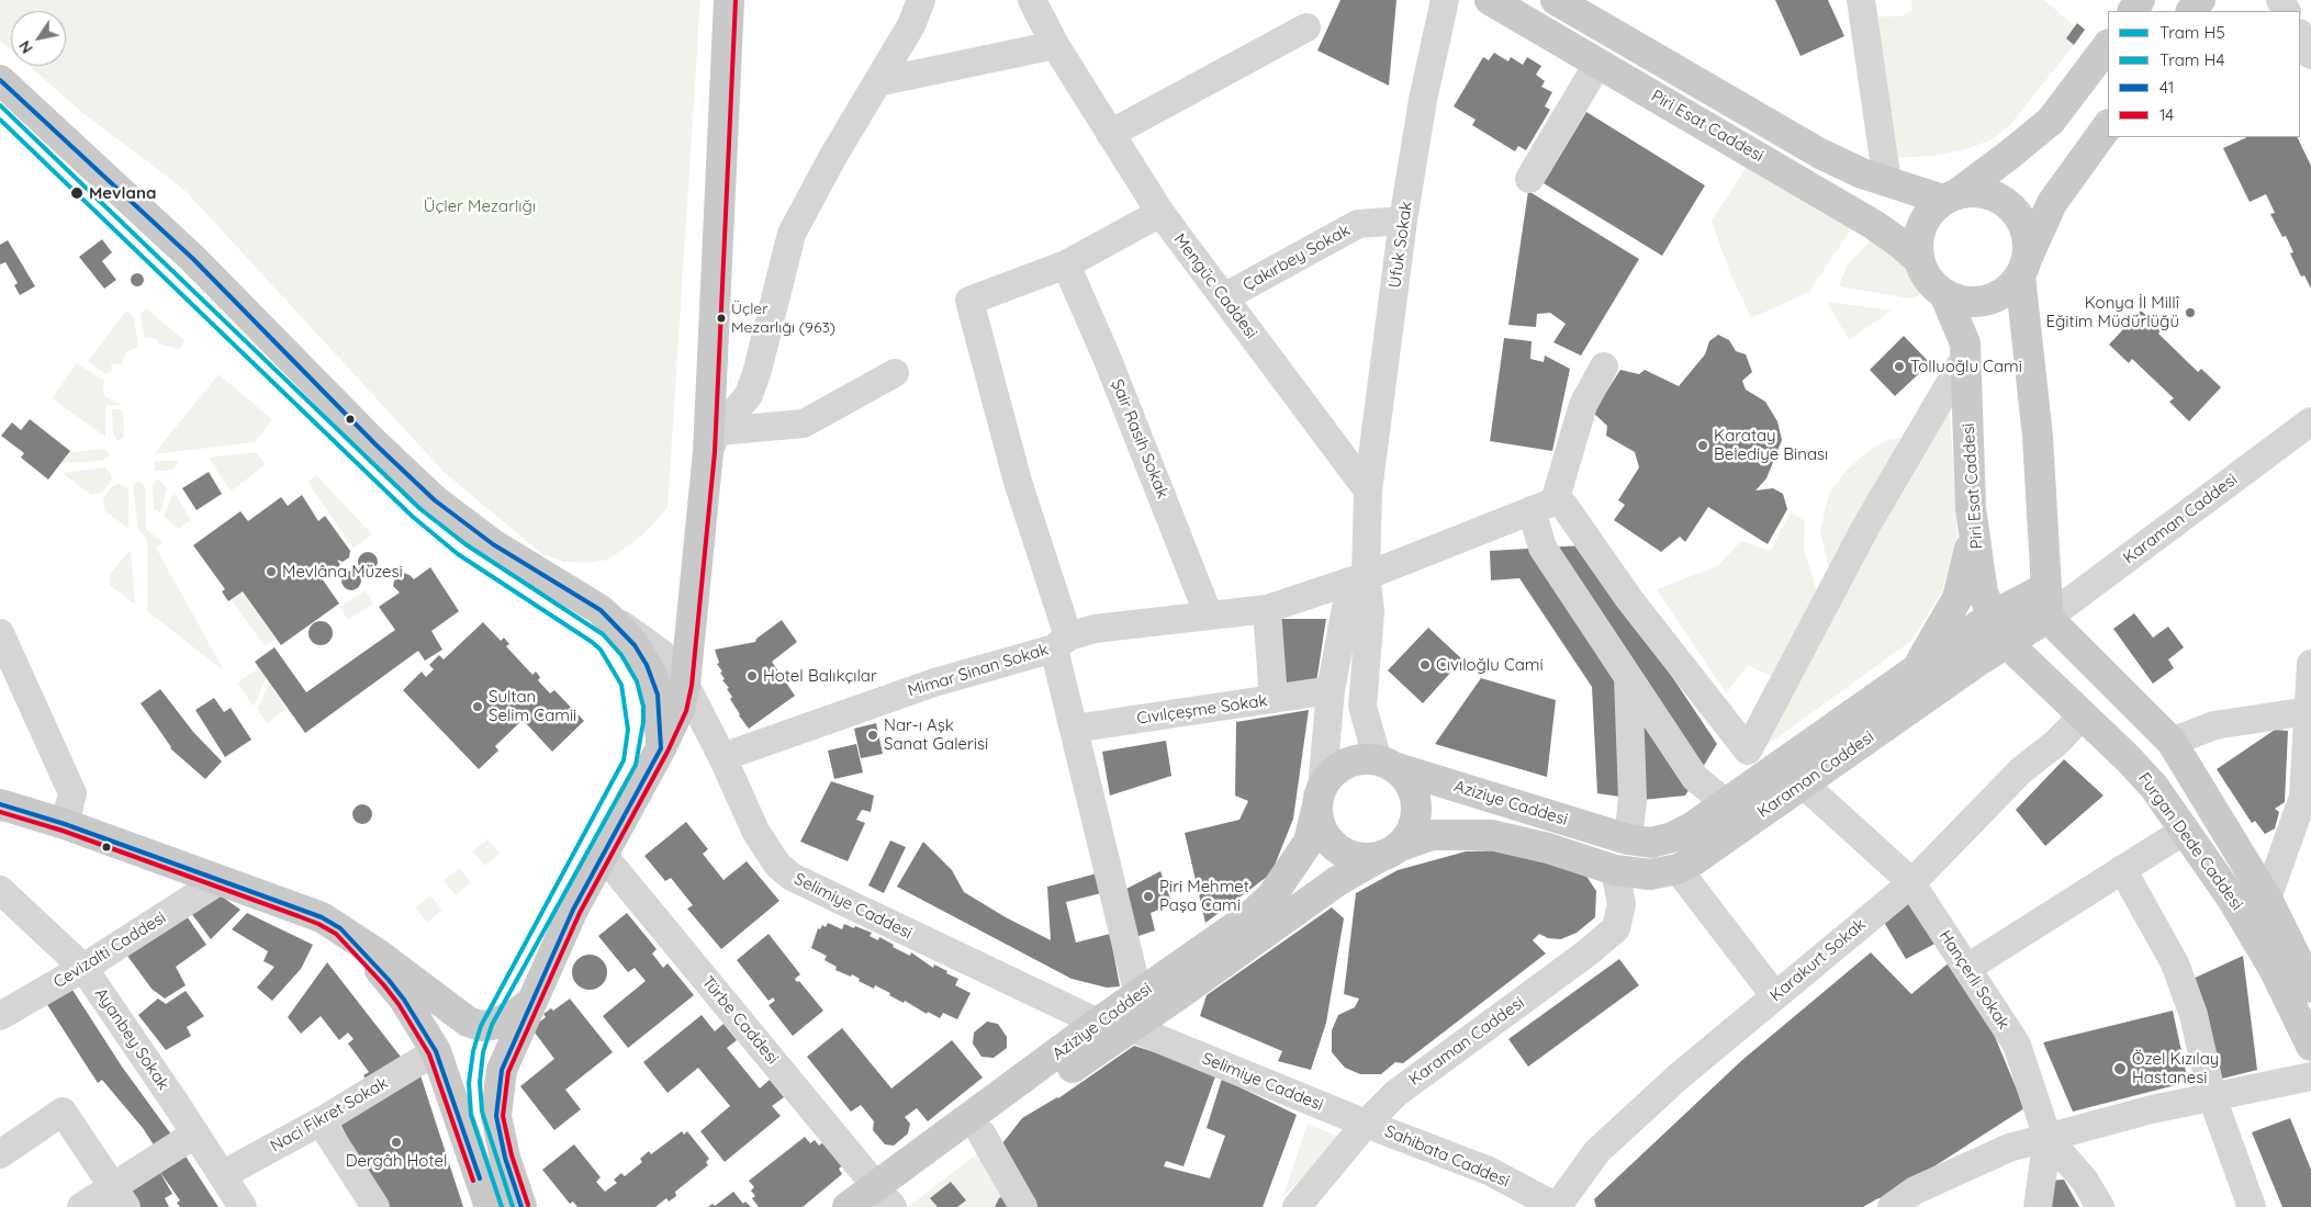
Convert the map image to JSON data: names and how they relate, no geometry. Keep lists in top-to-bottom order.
{
  "streets": {
    "main road": [
      "Piri Esat Caddesi",
      "Karaman Caddesi",
      "Aziziye Caddesi",
      "Furgan Dede Caddesi"
    ],
    "street": [
      "Ufuk Sokak",
      "Çakırbey Sokak",
      "Mengüc Caddesi",
      "Şair Rasih Sokak",
      "Mimar Sinan Sokak",
      "Cıvılçeşme Sokak",
      "Selimiye Caddesi",
      "Cevizalti Caddesi",
      "Karakurt Sokak",
      "Hançerli Sokak",
      "Türbe Caddesi",
      "Ayanbey Sokak",
      "Naci Fikret Sokak",
      "Sahibata Caddesi"
    ]
  },
  "crossings": [
    ["Piri Esat Caddesi", "Karaman Caddesi"],
    ["Piri Esat Caddesi", "Furgan Dede Caddesi"],
    ["Ufuk Sokak", "Çakırbey Sokak"],
    ["Ufuk Sokak", "Mengüc Caddesi"],
    ["Çakırbey Sokak", "Mengüc Caddesi"],
    ["Şair Rasih Sokak", "Mimar Sinan Sokak"],
    ["Karaman Caddesi", "Aziziye Caddesi"],
    ["Karaman Caddesi", "Furgan Dede Caddesi"],
    ["Karaman Caddesi", "Selimiye Caddesi"],
    ["Karaman Caddesi", "Hançerli Sokak"],
    ["Karaman Caddesi", "Sahibata Caddesi"],
    ["Mimar Sinan Sokak", "Selimiye Caddesi"],
    ["Aziziye Caddesi", "Selimiye Caddesi"],
    ["Aziziye Caddesi", "Türbe Caddesi"],
    ["Furgan Dede Caddesi", "Karakurt Sokak"],
    ["Selimiye Caddesi", "Sahibata Caddesi"],
    ["Cevizalti Caddesi", "Ayanbey Sokak"],
    ["Karakurt Sokak", "Hançerli Sokak"],
    ["Karakurt Sokak", "Sahibata Caddesi"],
    ["Ayanbey Sokak", "Naci Fikret Sokak"]
  ],
  "parks": ["Üçler Mezarlığı"],
  "places": [
    "Mevlana",
    "Konya İl Millî Eğitim Müdürlüğü",
    "Üçler Mezarlığı (963)",
    "Tolluoğlu Cami",
    "Karatay Belediye Binası",
    "Mevlâna Müzesi",
    "Cıvıloğlu Cami",
    "Hotel Balıkçılar",
    "Sultan Selim Camii",
    "Nar-ı Aşk Sanat Galerisi",
    "Piri Mehmet Paşa Cami",
    "Özel Kızılay Hastanesi",
    "Dergâh Hotel"
  ],
  "lines": [
    "transit line 14",
    "transit line 41",
    "tram line H5",
    "tram line H4"
  ],
  "legend": [
    "Tram H5",
    "Tram H4",
    "41",
    "14"
  ],
  "north": "bottom left"
}
